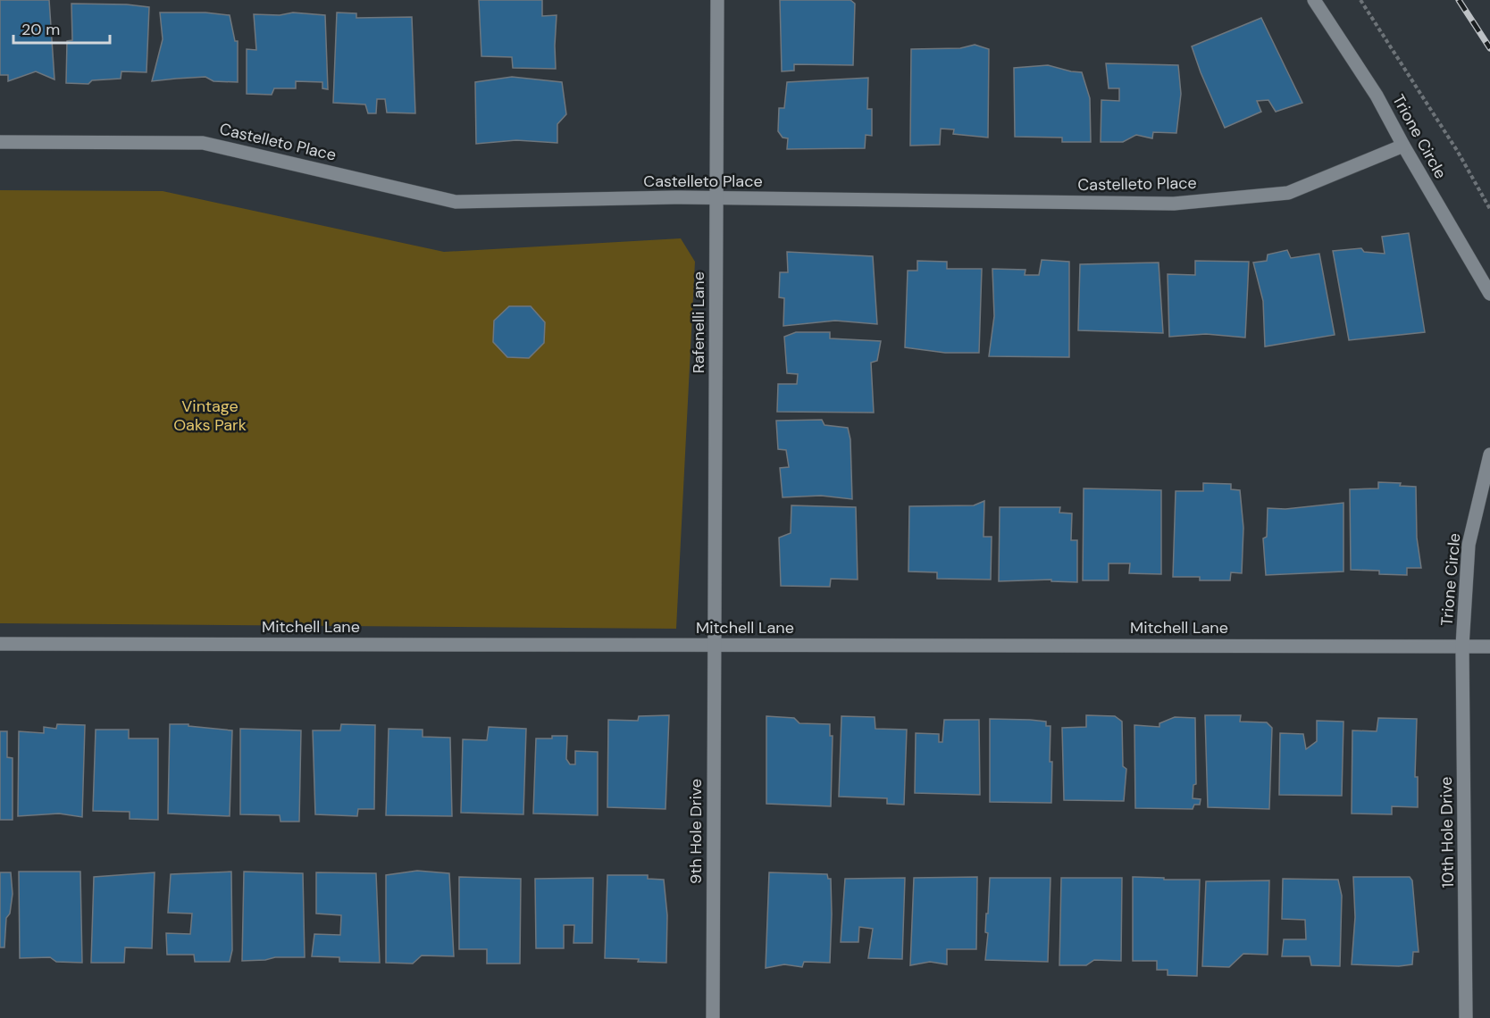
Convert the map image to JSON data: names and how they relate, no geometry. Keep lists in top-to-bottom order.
{
  "streets": {
    "street": [
      "Trione Circle",
      "Castelleto Place",
      "Rafenelli Lane",
      "Mitchell Lane",
      "9th Hole Drive",
      "10th Hole Drive"
    ]
  },
  "crossings": [
    ["Trione Circle", "Castelleto Place"],
    ["Trione Circle", "Mitchell Lane"],
    ["Trione Circle", "10th Hole Drive"],
    ["Castelleto Place", "Rafenelli Lane"],
    ["Rafenelli Lane", "Mitchell Lane"],
    ["Rafenelli Lane", "9th Hole Drive"],
    ["Mitchell Lane", "9th Hole Drive"],
    ["Mitchell Lane", "10th Hole Drive"]
  ],
  "parks": ["Vintage Oaks Park"],
  "scale_bar": "20 m"
}
